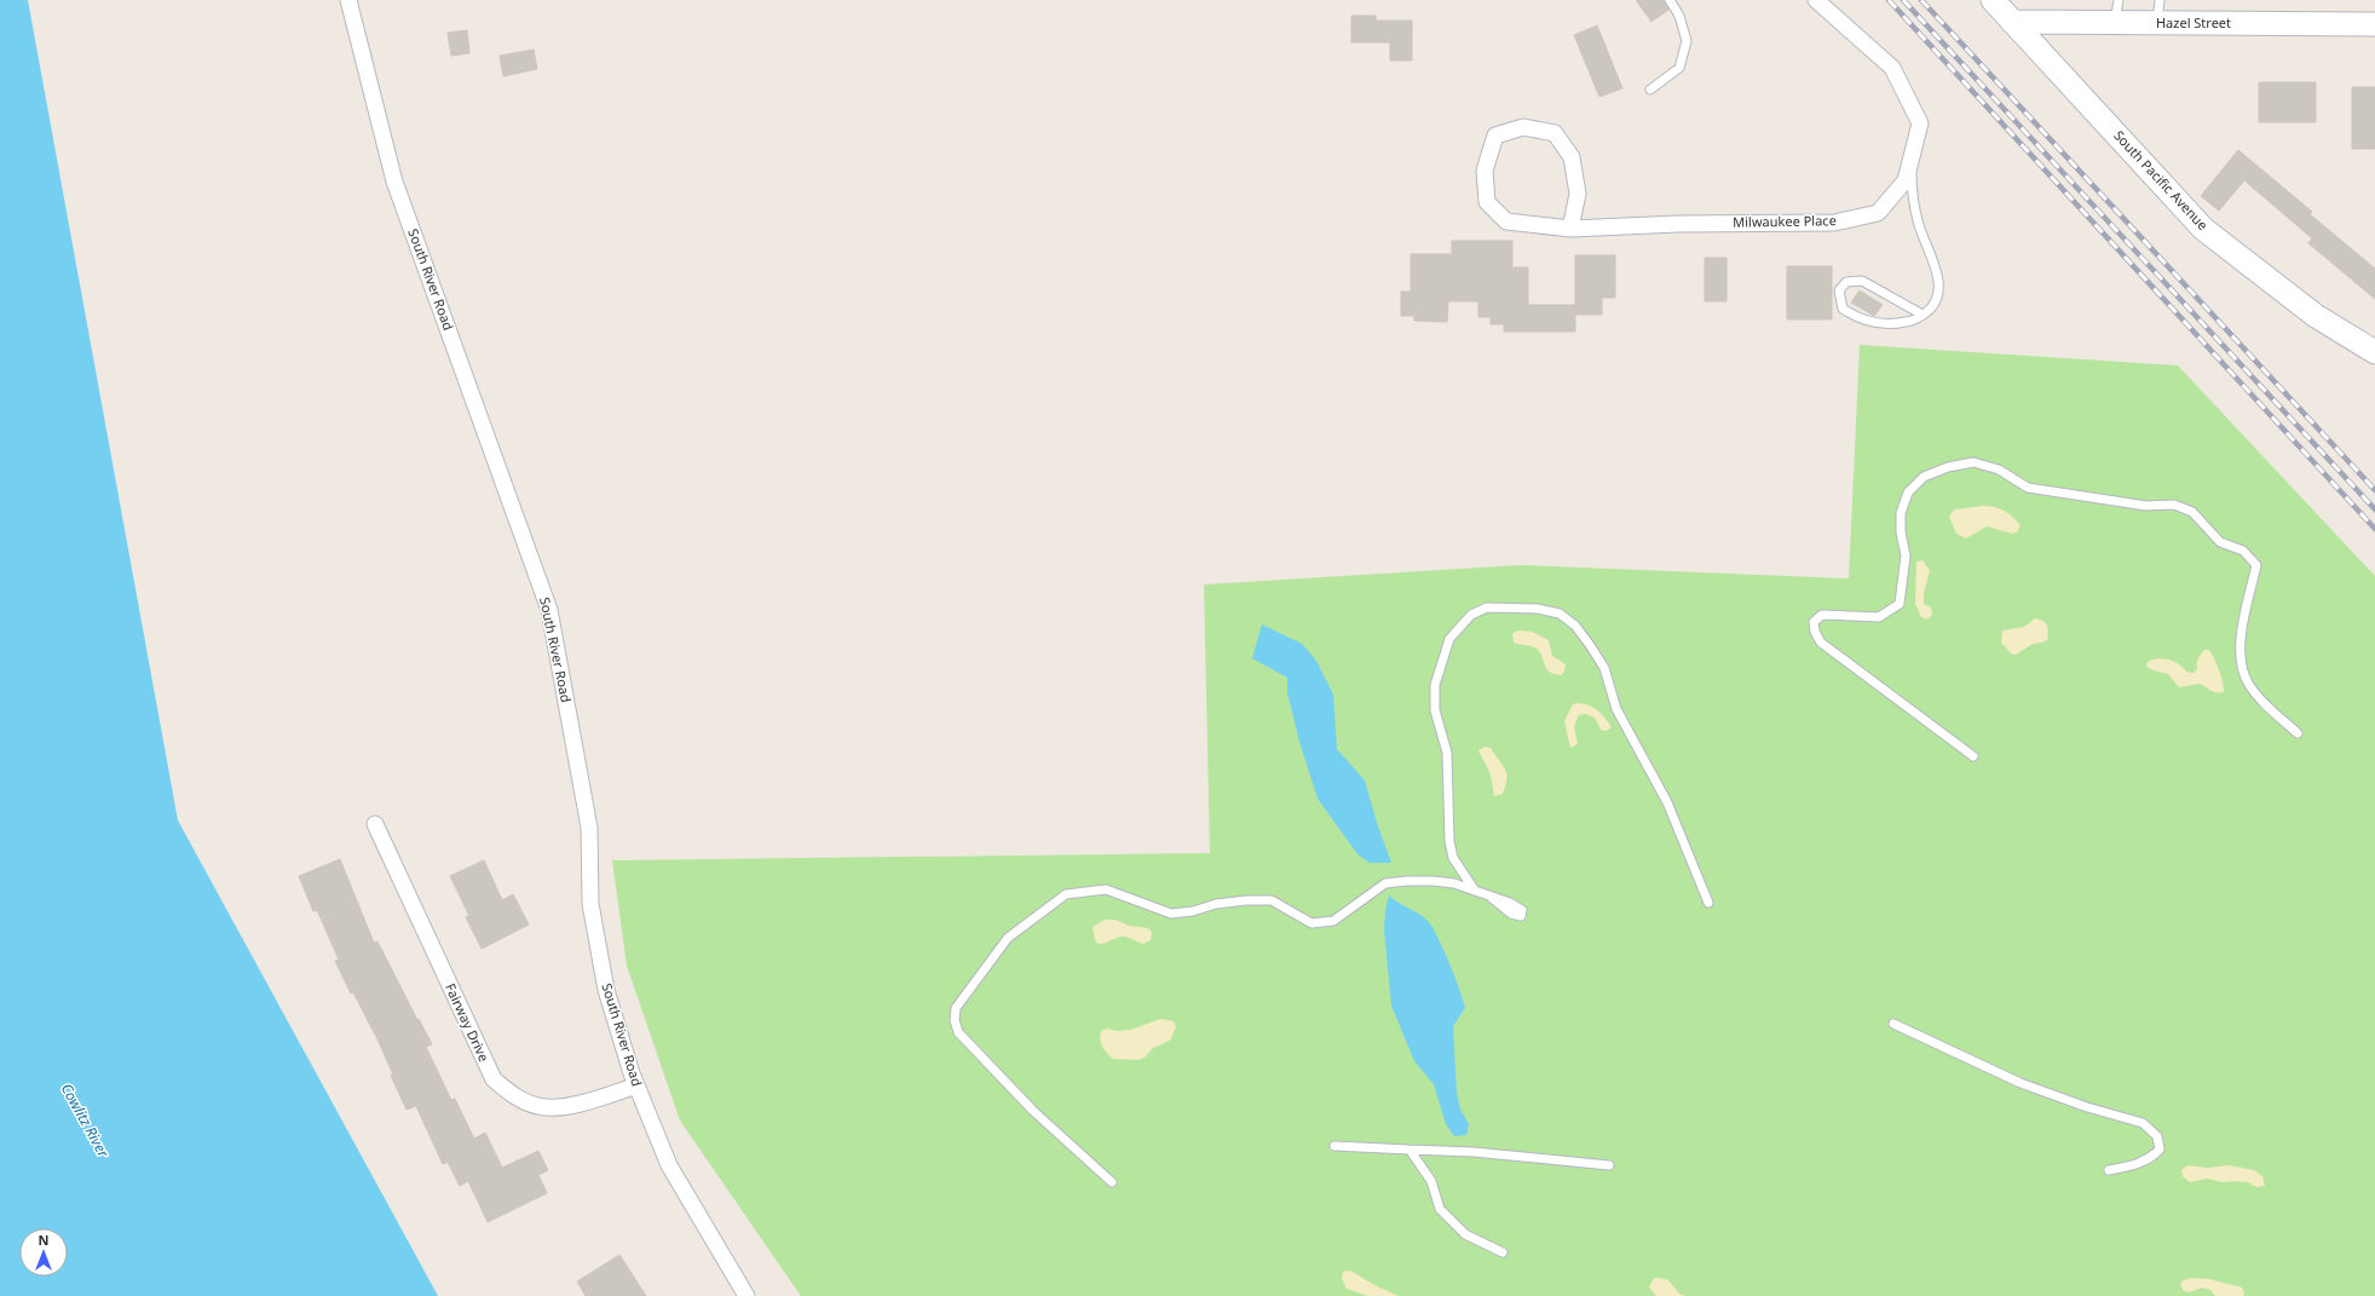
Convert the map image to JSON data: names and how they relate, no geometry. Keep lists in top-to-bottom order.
{
  "streets": {
    "street": [
      "Hazel Street",
      "South Pacific Avenue",
      "Milwaukee Place",
      "South River Road",
      "Fairway Drive"
    ]
  },
  "crossings": [
    ["Hazel Street", "South Pacific Avenue"],
    ["South River Road", "Fairway Drive"]
  ],
  "water": ["Cowlitz River"],
  "north": "top"
}
